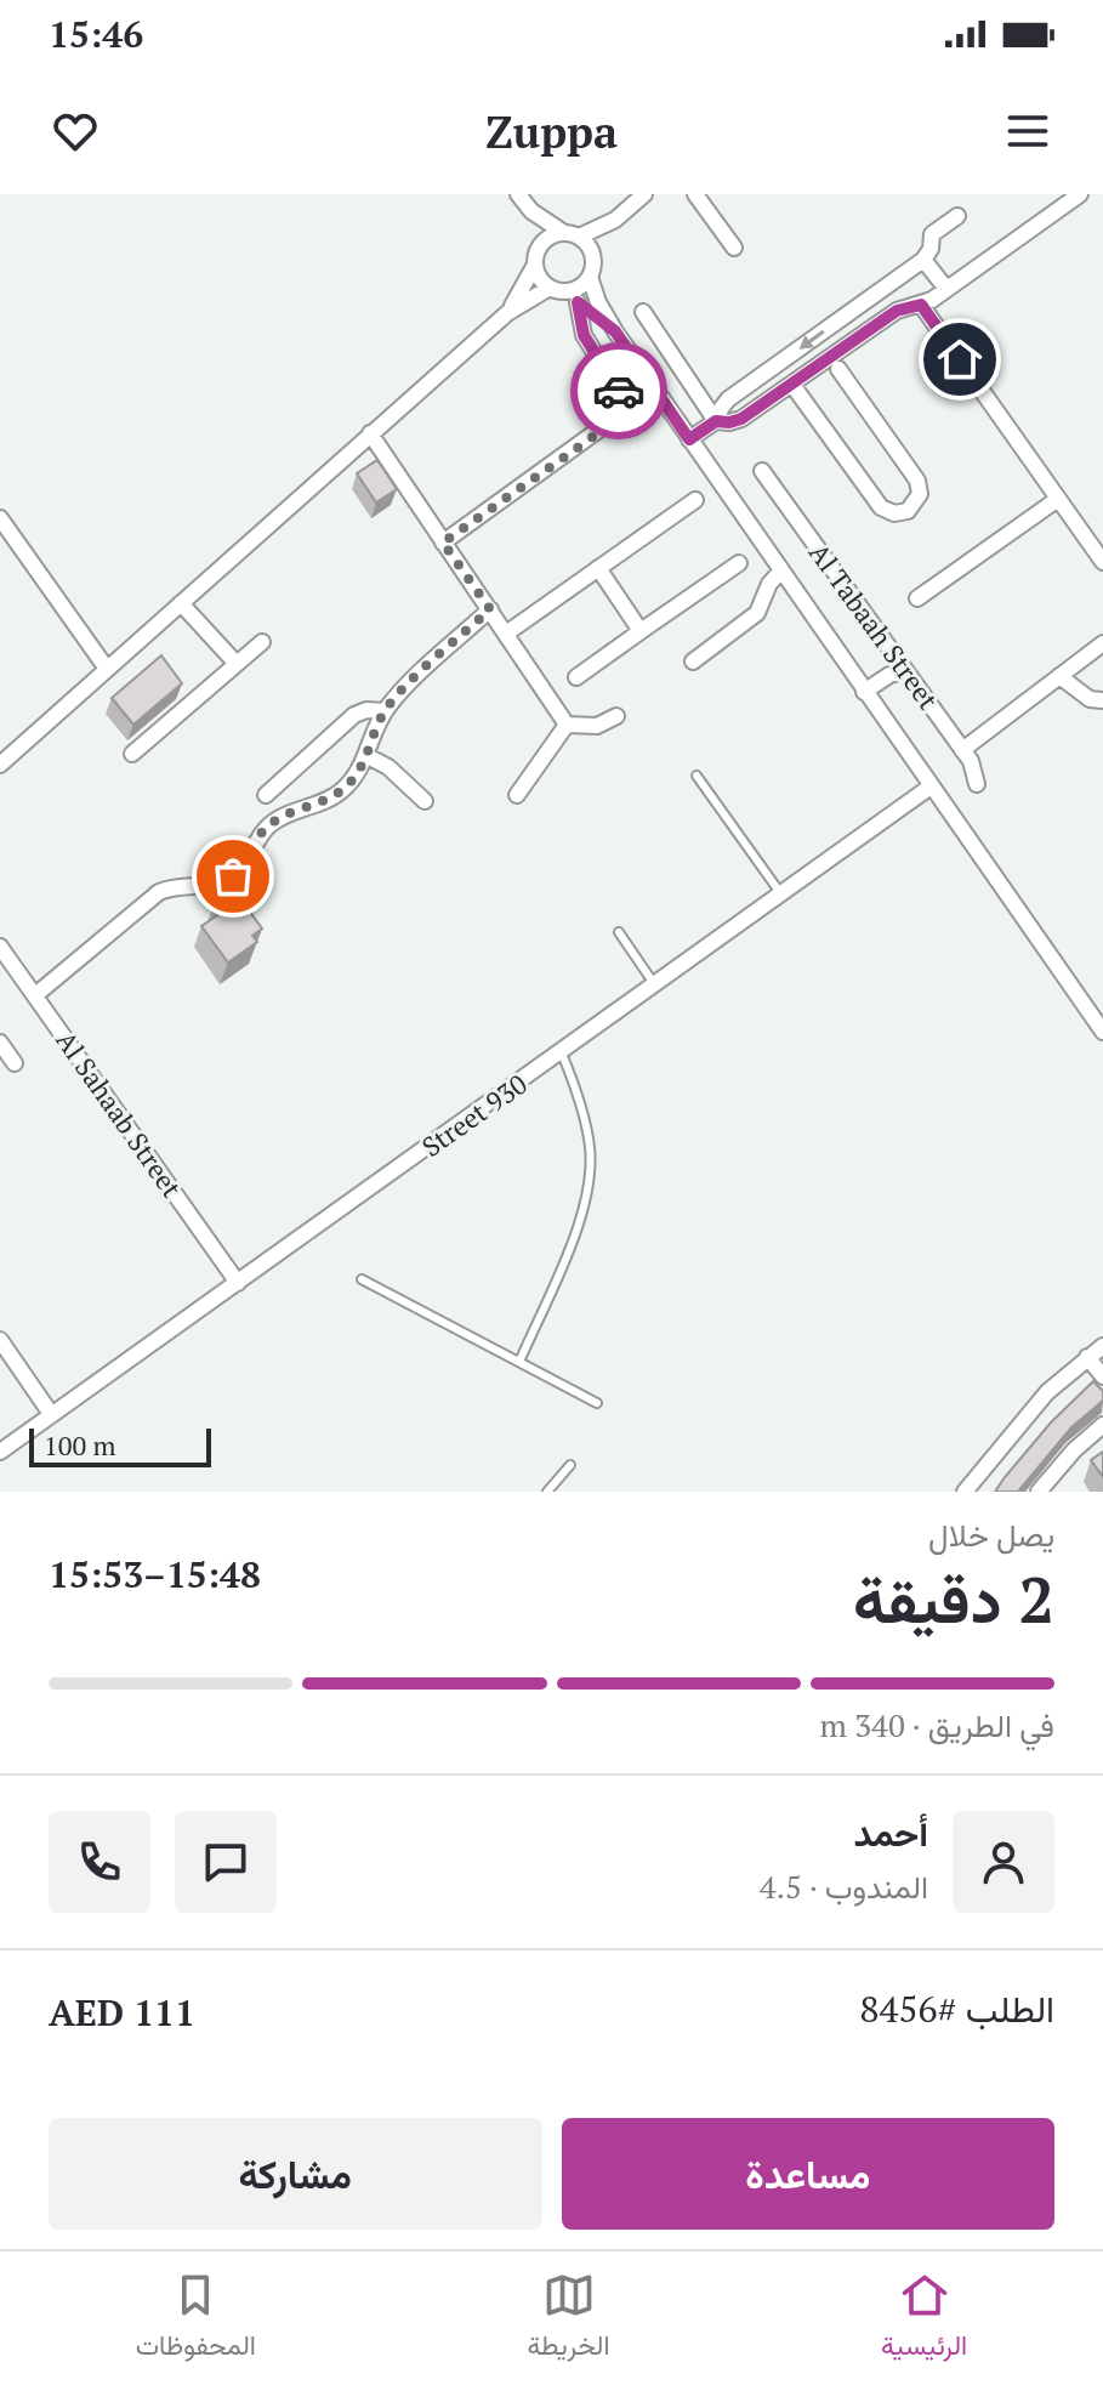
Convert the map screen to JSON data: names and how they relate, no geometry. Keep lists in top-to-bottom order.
{
  "streets": {
    "street": ["Al Tabaah Street", "Al Sahaab Street", "Street 930"]
  },
  "crossings": [
    ["Al Sahaab Street", "Street 930"]
  ],
  "scale_bar": "100 m",
  "page": {
    "status": "15:46",
    "header": "Zuppa",
    "scale": "100 m",
    "heading": ["2 دقيقة", "يصل خلال", "15:48–15:53"],
    "panel": [
      "أحمد",
      "المندوب · 4.5",
      "الطلب #8456",
      "AED 111"
    ],
    "bar": "في الطريق · 340 m",
    "buttons": ["مساعدة", "مشاركة"],
    "tabs": ["الرئيسية", "الخريطة", "المحفوظات"]
  }
}
